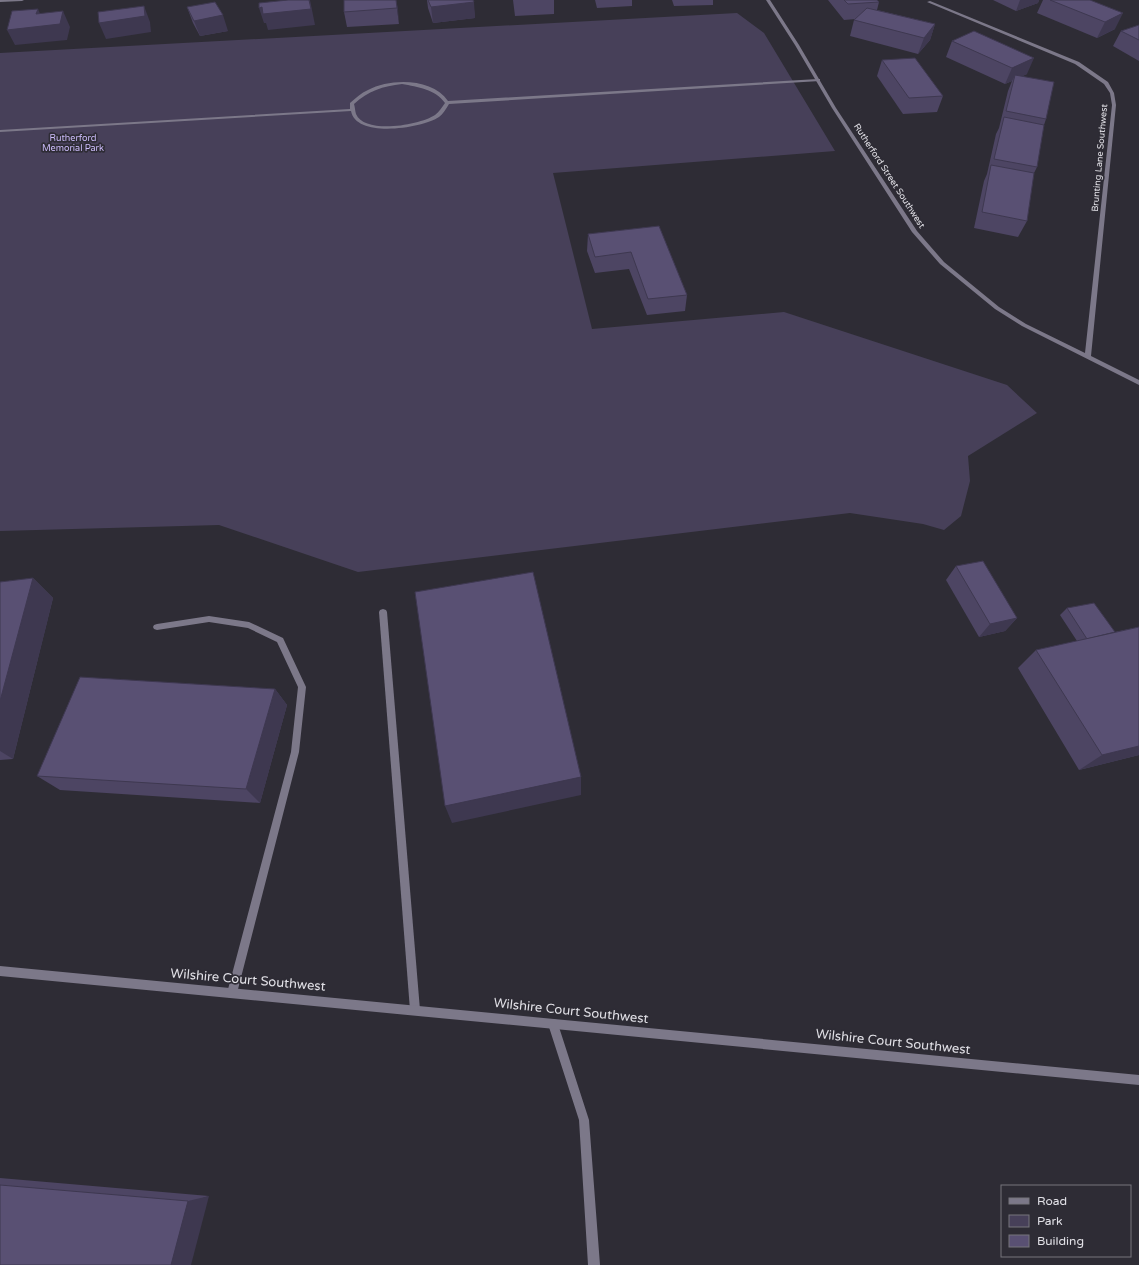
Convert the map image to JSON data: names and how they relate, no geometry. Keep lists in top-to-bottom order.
{
  "streets": {
    "street": ["Brunting Lane Southwest", "Rutherford Street Southwest", "Wilshire Court Southwest"]
  },
  "crossings": [
    ["Brunting Lane Southwest", "Rutherford Street Southwest"]
  ],
  "parks": ["Rutherford Memorial Park"],
  "legend": ["Road", "Park", "Building"]
}
